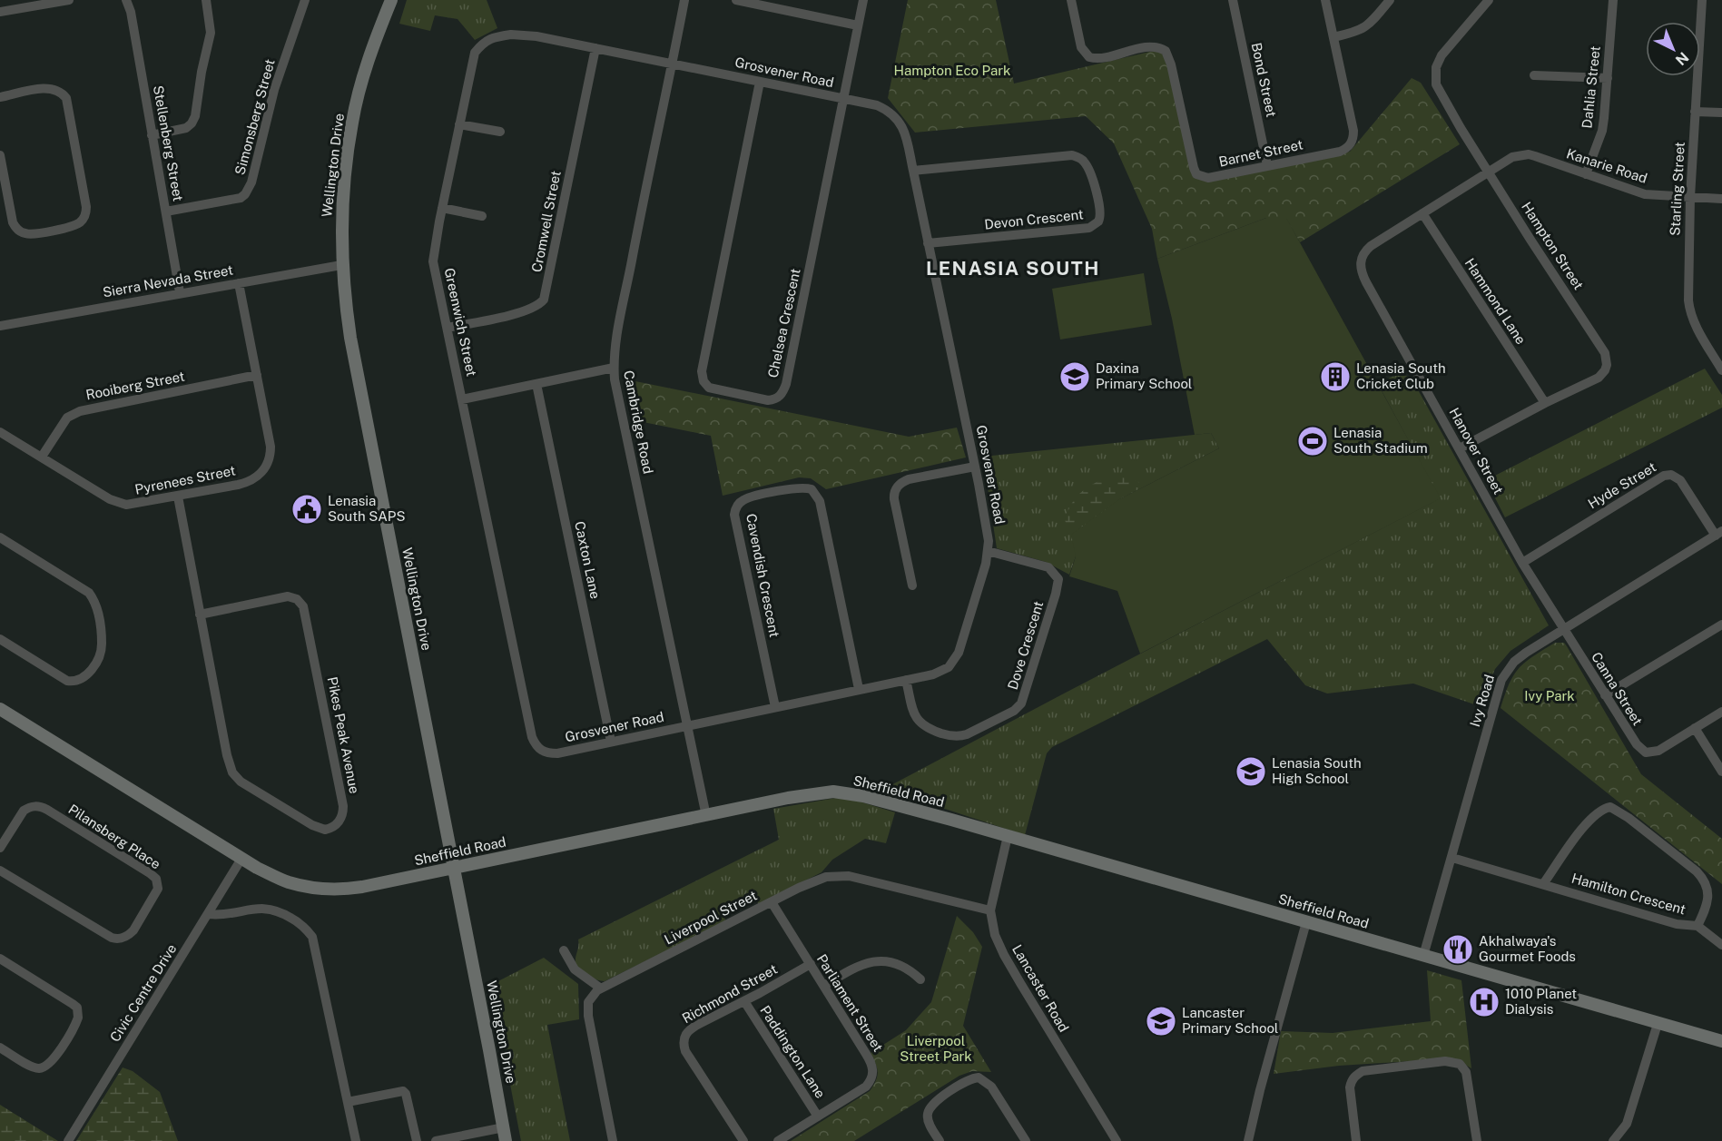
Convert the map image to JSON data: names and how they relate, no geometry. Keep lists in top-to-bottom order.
{
  "streets": {
    "street": [
      "Grosvener Road",
      "Bond Street",
      "Dahlia Street",
      "Simonsberg Street",
      "Stellenberg Street",
      "Barnet Street",
      "Wellington Drive",
      "Kanarie Road",
      "Starling Street",
      "Devon Crescent",
      "Cromwell Street",
      "Hampton Street",
      "Sierra Nevada Street",
      "Hammond Lane",
      "Greenwich Street",
      "Chelsea Crescent",
      "Rooiberg Street",
      "Cambridge Road",
      "Hanover Street",
      "Pyrenees Street",
      "Hyde Street",
      "Caxton Lane",
      "Cavendish Crescent",
      "Dove Crescent",
      "Canna Street",
      "Ivy Road",
      "Pikes Peak Avenue",
      "Sheffield Road",
      "Pilansberg Place",
      "Hamilton Crescent",
      "Liverpool Street",
      "Lancaster Road",
      "Civic Centre Drive",
      "Richmond Street",
      "Parliament Street",
      "Paddington Lane"
    ]
  },
  "crossings": [
    ["Grosvener Road", "Devon Crescent"],
    ["Grosvener Road", "Greenwich Street"],
    ["Grosvener Road", "Chelsea Crescent"],
    ["Grosvener Road", "Cambridge Road"],
    ["Grosvener Road", "Caxton Lane"],
    ["Grosvener Road", "Cavendish Crescent"],
    ["Grosvener Road", "Dove Crescent"],
    ["Bond Street", "Barnet Street"],
    ["Dahlia Street", "Kanarie Road"],
    ["Simonsberg Street", "Stellenberg Street"],
    ["Stellenberg Street", "Sierra Nevada Street"],
    ["Wellington Drive", "Sierra Nevada Street"],
    ["Wellington Drive", "Sheffield Road"],
    ["Kanarie Road", "Starling Street"],
    ["Kanarie Road", "Hampton Street"],
    ["Kanarie Road", "Hanover Street"],
    ["Cromwell Street", "Greenwich Street"],
    ["Hampton Street", "Hammond Lane"],
    ["Hampton Street", "Hanover Street"],
    ["Sierra Nevada Street", "Pyrenees Street"],
    ["Hammond Lane", "Hanover Street"],
    ["Greenwich Street", "Cambridge Road"],
    ["Rooiberg Street", "Pyrenees Street"],
    ["Cambridge Road", "Sheffield Road"],
    ["Hanover Street", "Hyde Street"],
    ["Hanover Street", "Canna Street"],
    ["Pyrenees Street", "Pikes Peak Avenue"],
    ["Hyde Street", "Canna Street"],
    ["Hyde Street", "Ivy Road"],
    ["Canna Street", "Ivy Road"],
    ["Ivy Road", "Sheffield Road"],
    ["Ivy Road", "Hamilton Crescent"],
    ["Sheffield Road", "Lancaster Road"],
    ["Sheffield Road", "Civic Centre Drive"],
    ["Liverpool Street", "Lancaster Road"],
    ["Liverpool Street", "Parliament Street"],
    ["Richmond Street", "Parliament Street"],
    ["Richmond Street", "Paddington Lane"],
    ["Parliament Street", "Paddington Lane"]
  ],
  "districts": ["LENASIA SOUTH"],
  "parks": ["Hampton Eco Park", "Ivy Park", "Liverpool Street Park"],
  "places": {
    "school or university": ["Daxina Primary School", "Lenasia South High School", "Lancaster Primary School"],
    "building": ["Lenasia South Cricket Club"],
    "sports": ["Lenasia South Stadium"],
    "public building": ["Lenasia South SAPS"],
    "restaurant": ["Akhalwaya's Gourmet Foods"],
    "hospital": ["1010 Planet Dialysis"]
  },
  "north": "bottom right"
}
